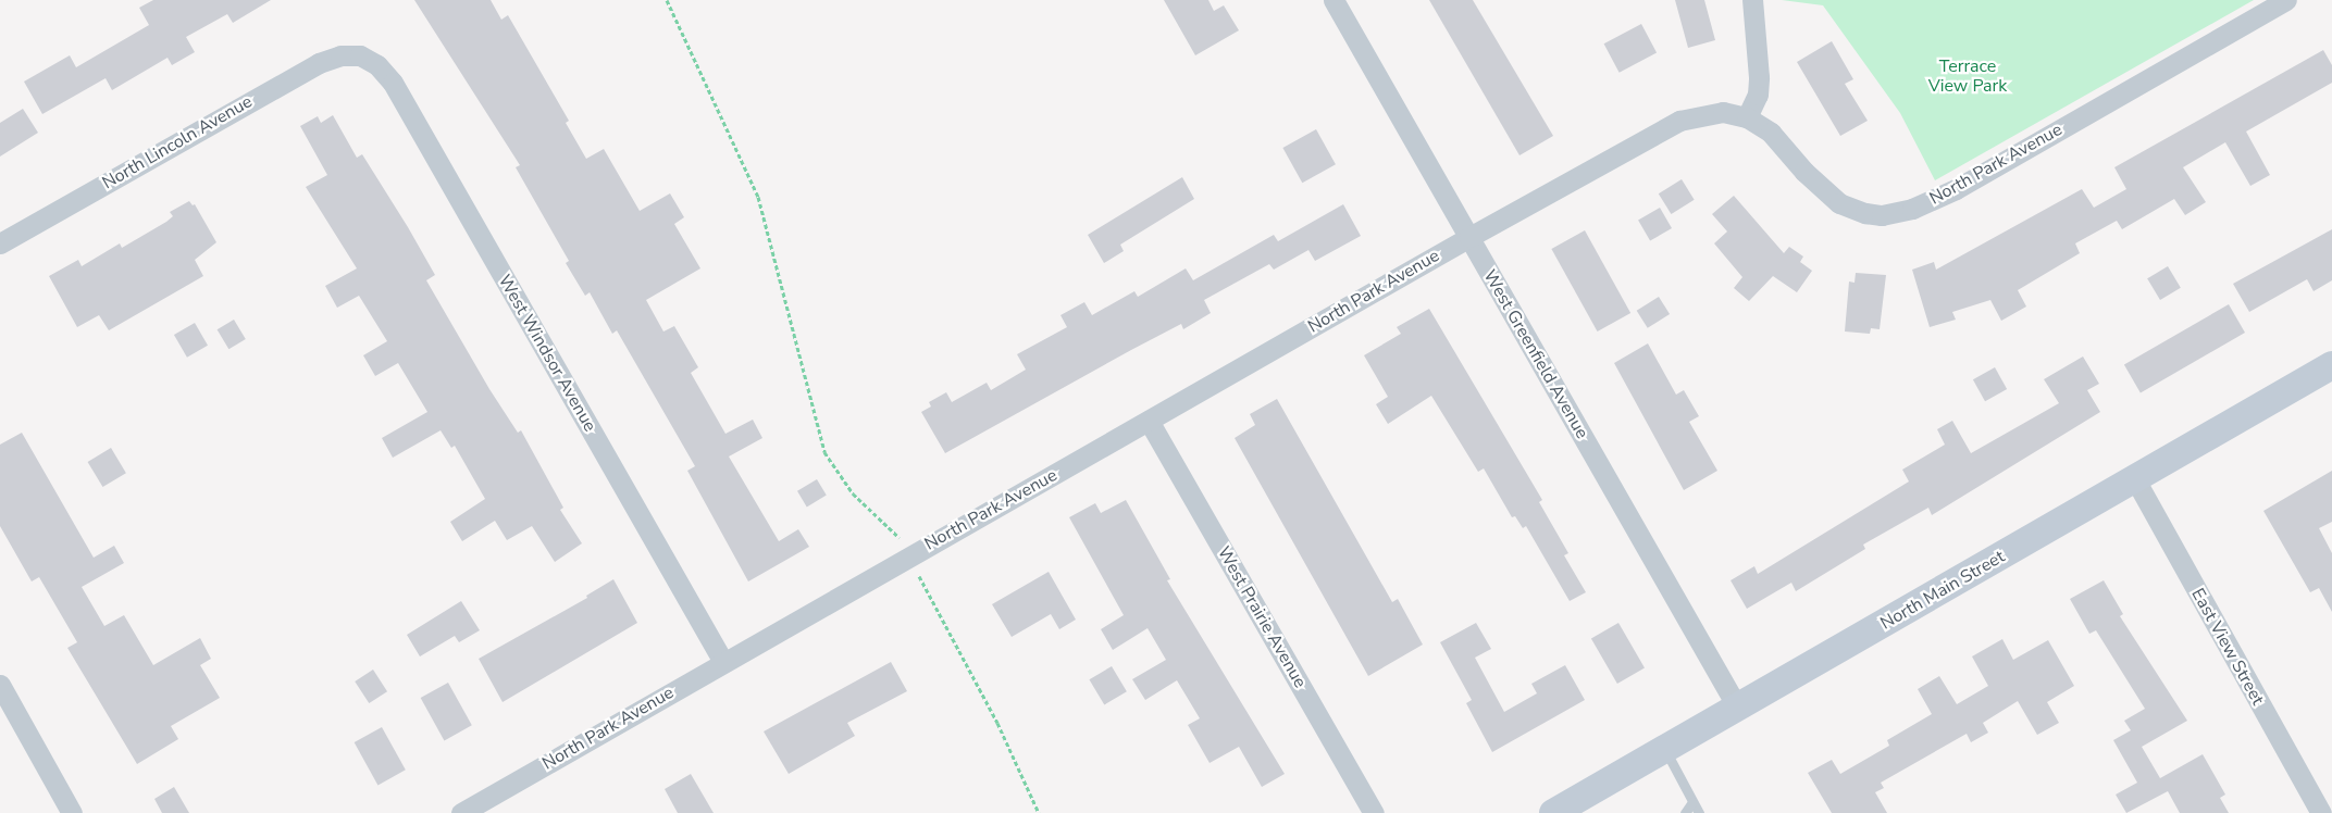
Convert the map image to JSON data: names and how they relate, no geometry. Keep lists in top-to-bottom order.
{
  "streets": {
    "street": [
      "North Lincoln Avenue",
      "North Park Avenue",
      "West Windsor Avenue",
      "West Greenfield Avenue",
      "North Main Street",
      "West Prairie Avenue",
      "East View Street"
    ]
  },
  "crossings": [
    ["North Lincoln Avenue", "West Windsor Avenue"],
    ["North Park Avenue", "West Windsor Avenue"],
    ["North Park Avenue", "West Greenfield Avenue"],
    ["North Park Avenue", "West Prairie Avenue"],
    ["West Greenfield Avenue", "North Main Street"],
    ["North Main Street", "East View Street"]
  ],
  "parks": ["Terrace View Park"]
}
